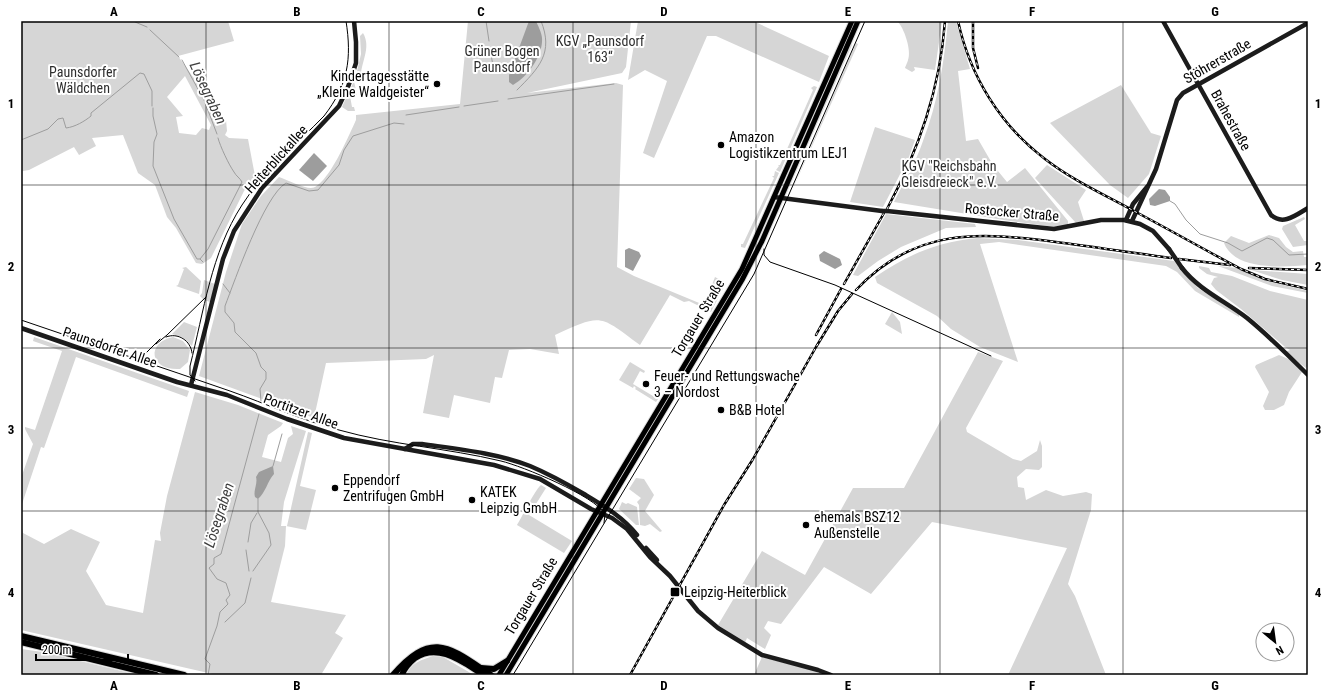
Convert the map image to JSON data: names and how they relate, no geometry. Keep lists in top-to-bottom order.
{
  "streets": {
    "main road": [
      "Stöhrerstraße",
      "Brahestraße",
      "Heiterblickallee",
      "Rostocker Straße",
      "Torgauer Straße",
      "Paunsdorfer Allee",
      "Portitzer Allee"
    ]
  },
  "crossings": [
    ["Stöhrerstraße", "Brahestraße"],
    ["Stöhrerstraße", "Rostocker Straße"],
    ["Heiterblickallee", "Paunsdorfer Allee"],
    ["Heiterblickallee", "Portitzer Allee"],
    ["Rostocker Straße", "Torgauer Straße"],
    ["Torgauer Straße", "Portitzer Allee"],
    ["Paunsdorfer Allee", "Portitzer Allee"]
  ],
  "water": ["Lösegraben"],
  "parks": [
    "KGV „Paunsdorf 163“",
    "Grüner Bogen Paunsdorf",
    "Paunsdorfer Wäldchen",
    "KGV \"Reichsbahn Gleisdreieck\" e.V."
  ],
  "places": {
    "other": [
      "Kindertagesstätte „Kleine Waldgeister“",
      "Amazon Logistikzentrum LEJ1",
      "Feuer- und Rettungswache 3 – Nordost",
      "B&B Hotel",
      "Eppendorf Zentrifugen GmbH",
      "KATEK Leipzig GmbH",
      "ehemals BSZ12 Außenstelle"
    ],
    "transit": ["Leipzig-Heiterblick"]
  },
  "scale_bar": "200 m",
  "north": "bottom right",
  "grid": {
    "columns": [
      "A",
      "B",
      "C",
      "D",
      "E",
      "F",
      "G"
    ],
    "rows": [
      "1",
      "2",
      "3",
      "4"
    ]
  }
}
